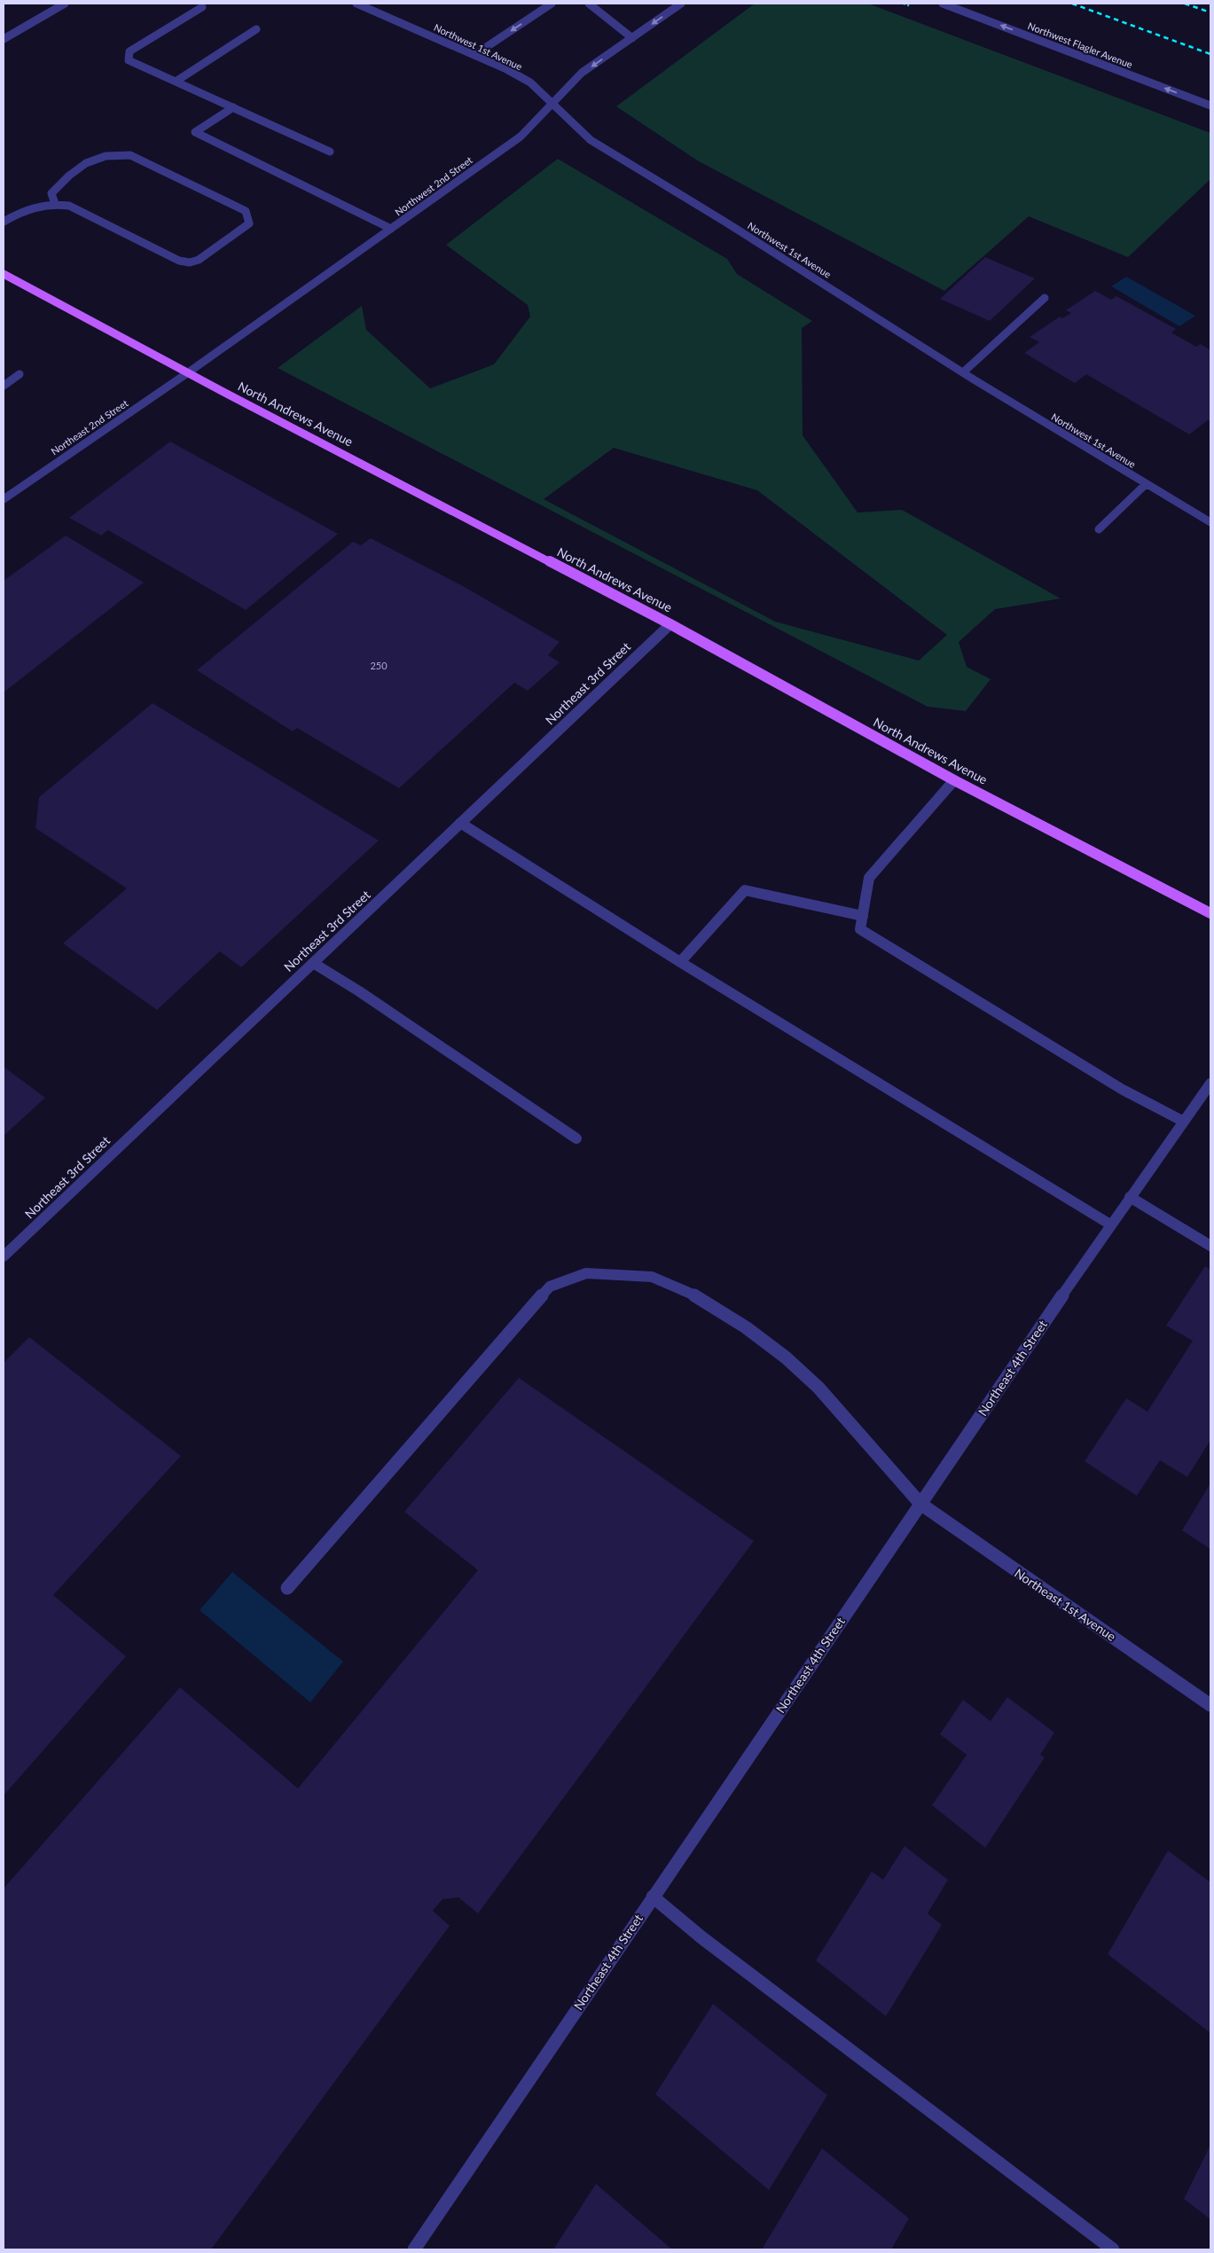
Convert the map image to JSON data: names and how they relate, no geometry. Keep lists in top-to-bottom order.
{
  "streets": {
    "main road": ["North Andrews Avenue"],
    "street": [
      "Northwest Flagler Avenue",
      "Northwest 1st Avenue",
      "Northwest 2nd Street",
      "Northeast 2nd Street",
      "Northeast 3rd Street",
      "Northeast 4th Street",
      "Northeast 1st Avenue"
    ]
  },
  "crossings": [
    ["Northwest 1st Avenue", "Northwest 2nd Street"],
    ["Northwest 2nd Street", "North Andrews Avenue"],
    ["Northwest 2nd Street", "Northeast 2nd Street"],
    ["North Andrews Avenue", "Northeast 2nd Street"],
    ["North Andrews Avenue", "Northeast 3rd Street"],
    ["Northeast 4th Street", "Northeast 1st Avenue"]
  ],
  "one_way": ["Northwest Flagler Avenue"],
  "house_numbers": ["250"]
}
